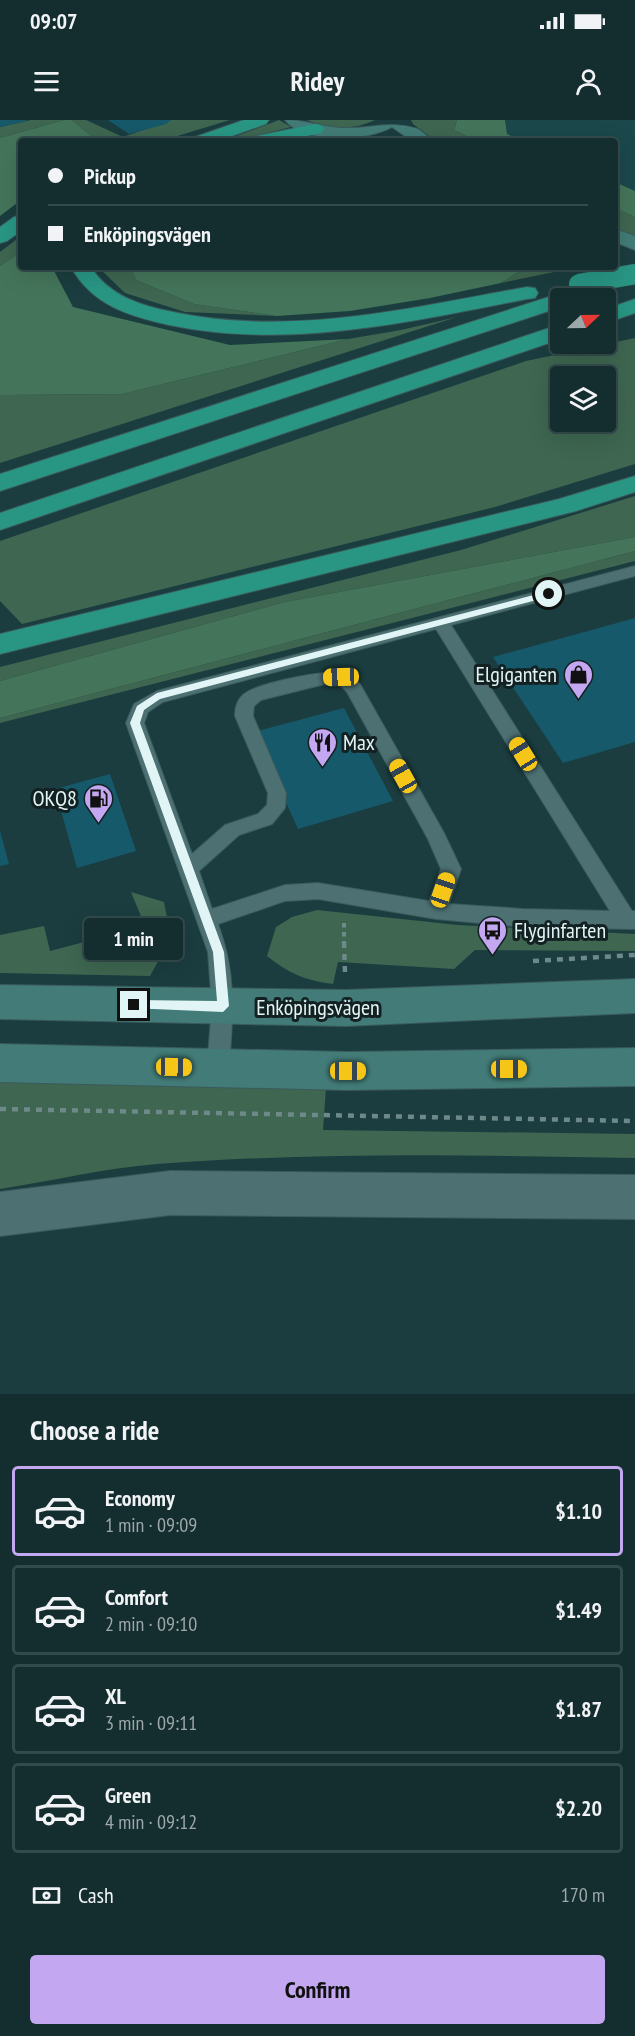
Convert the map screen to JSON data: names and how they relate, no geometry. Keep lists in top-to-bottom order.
{
  "streets": {
    "street": ["Enköpingsvägen"]
  },
  "places": {
    "shop": ["Elgiganten"],
    "restaurant": ["Max"],
    "fuel station": ["OKQ8"],
    "bus stop": ["Flyginfarten"]
  },
  "north": "right",
  "page": {
    "status": "09:07",
    "header": "Ridey",
    "banner": ["Pickup", "Enköpingsvägen"],
    "bubble": "1 min",
    "heading": "Choose a ride",
    "list": [
      {
        "name": "Economy",
        "note": "1 min · 09:09",
        "value": "$1.10"
      },
      {
        "name": "Comfort",
        "note": "2 min · 09:10",
        "value": "$1.49"
      },
      {
        "name": "XL",
        "note": "3 min · 09:11",
        "value": "$1.87"
      },
      {
        "name": "Green",
        "note": "4 min · 09:12",
        "value": "$2.20"
      }
    ],
    "pay": ["Cash", "170 m"],
    "buttons": "Confirm"
  }
}
